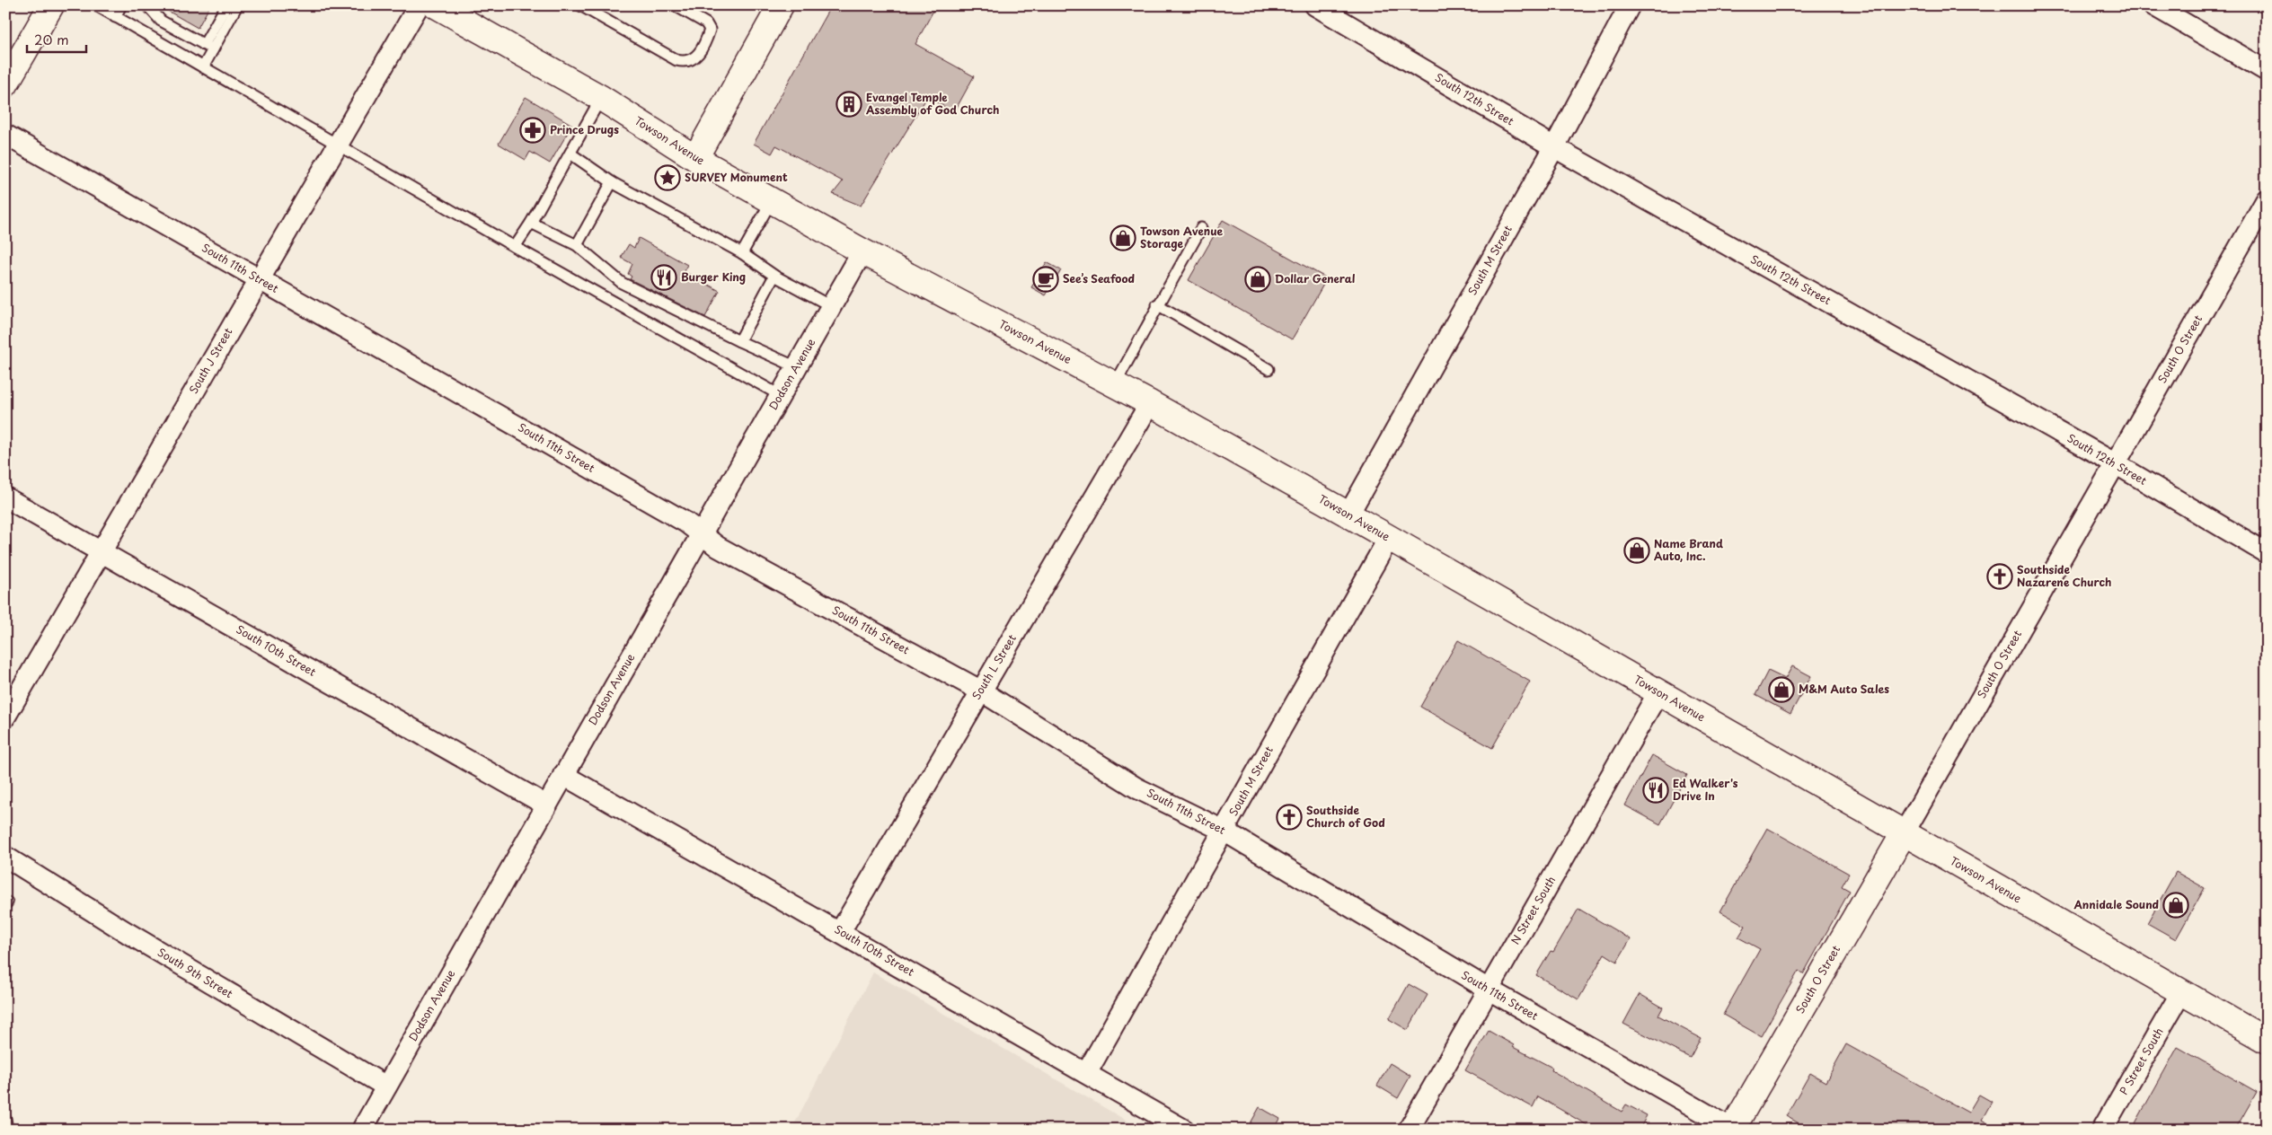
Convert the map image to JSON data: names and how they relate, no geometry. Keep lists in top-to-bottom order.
{
  "streets": {
    "main road": ["Towson Avenue", "South O Street"],
    "street": [
      "South 12th Street",
      "South M Street",
      "South 11th Street",
      "South J Street",
      "Dodson Avenue",
      "South 10th Street",
      "South L Street",
      "N Street South",
      "South 9th Street",
      "P Street South"
    ]
  },
  "crossings": [
    ["South 12th Street", "South M Street"],
    ["South 12th Street", "South O Street"],
    ["Towson Avenue", "South M Street"],
    ["Towson Avenue", "South O Street"],
    ["Towson Avenue", "Dodson Avenue"],
    ["Towson Avenue", "South L Street"],
    ["Towson Avenue", "N Street South"],
    ["Towson Avenue", "P Street South"],
    ["South M Street", "South 11th Street"],
    ["South M Street", "South 10th Street"],
    ["South 11th Street", "South O Street"],
    ["South 11th Street", "South J Street"],
    ["South 11th Street", "Dodson Avenue"],
    ["South 11th Street", "South L Street"],
    ["South 11th Street", "N Street South"],
    ["South J Street", "South 10th Street"],
    ["Dodson Avenue", "South 10th Street"],
    ["Dodson Avenue", "South 9th Street"],
    ["South 10th Street", "South L Street"]
  ],
  "places": {
    "building": ["Evangel Temple Assembly of God Church"],
    "pharmacy": ["Prince Drugs"],
    "place": ["SURVEY Monument"],
    "shop": [
      "Towson Avenue Storage",
      "Dollar General",
      "Name Brand Auto, Inc.",
      "M&M Auto Sales",
      "Annidale Sound"
    ],
    "restaurant": ["Burger King", "Ed Walker's Drive In"],
    "cafe": ["See’s Seafood"],
    "church": ["Southside Nazarene Church", "Southside Church of God"]
  },
  "scale_bar": "20 m"
}
